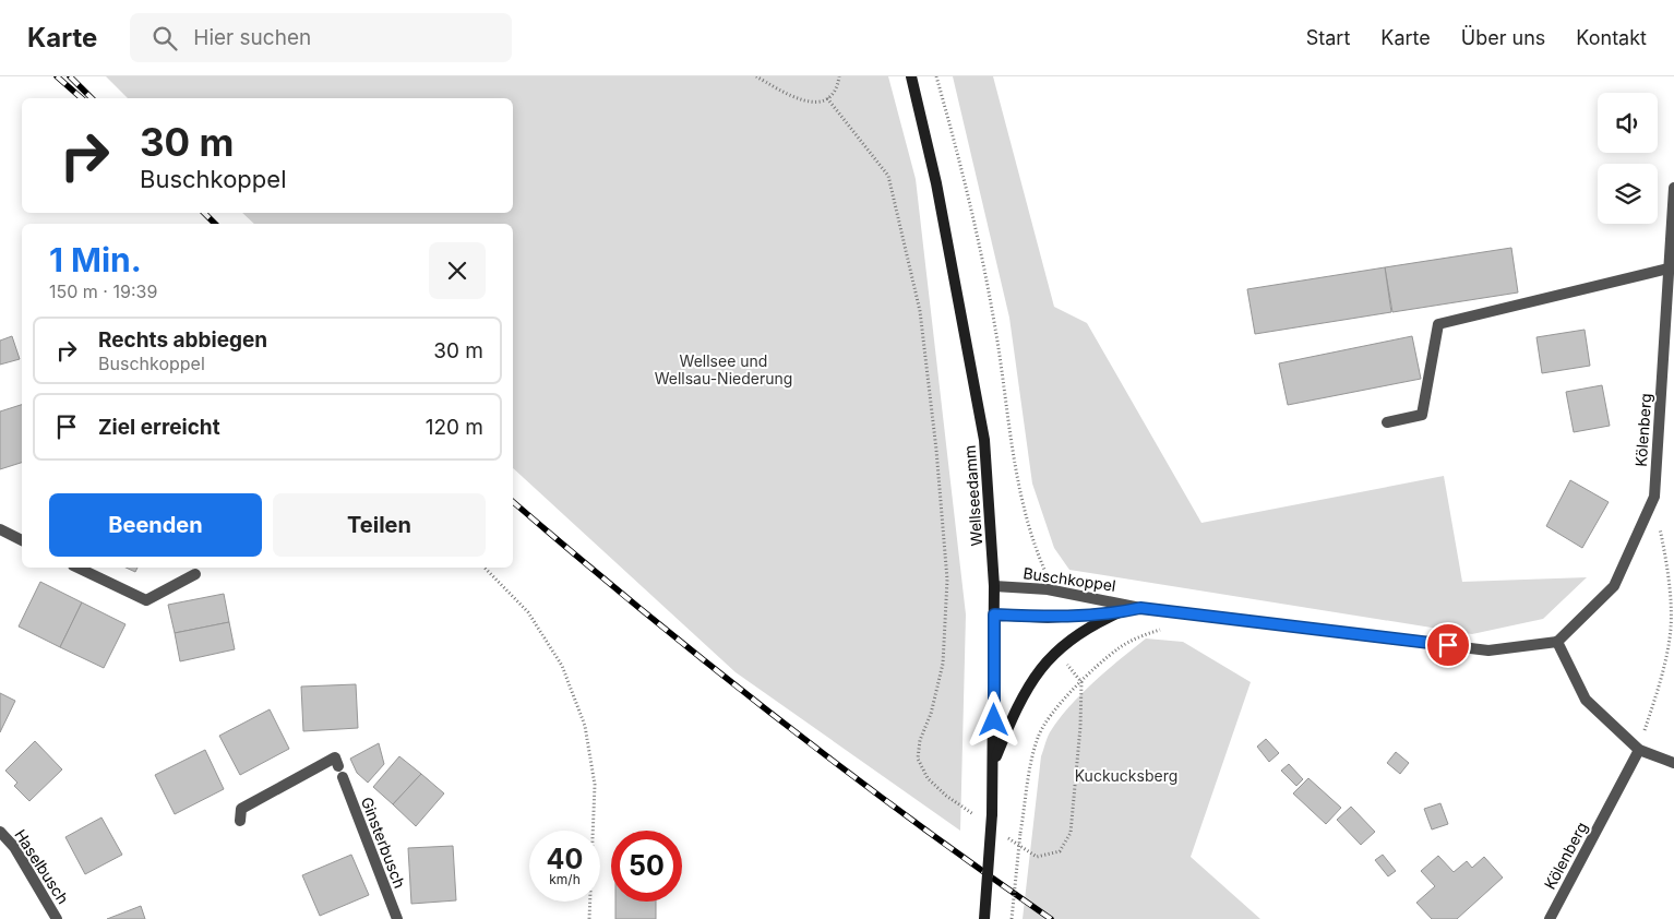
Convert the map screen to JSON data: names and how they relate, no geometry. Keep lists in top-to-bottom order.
{
  "streets": {
    "main road": ["Wellseedamm"],
    "street": [
      "Kölenberg",
      "Buschkoppel",
      "Ginsterbusch",
      "Haselbusch"
    ]
  },
  "crossings": [
    ["Kölenberg", "Buschkoppel"],
    ["Wellseedamm", "Buschkoppel"]
  ],
  "parks": ["Wellsee und Wellsau-Niederung", "Kuckucksberg"],
  "page": {
    "header": "Karte",
    "search": "Hier suchen",
    "nav": [
      "Start",
      "Karte",
      "Über uns",
      "Kontakt"
    ],
    "turn": ["30 m", "Buschkoppel"],
    "heading": ["1 Min.", "150 m · 19:39"],
    "list": [
      {
        "name": "Rechts abbiegen",
        "note": "Buschkoppel",
        "value": "30 m"
      },
      {
        "name": "Ziel erreicht",
        "value": "120 m"
      }
    ],
    "buttons": ["Beenden", "Teilen"],
    "speed": "40 km/h",
    "limit": "50"
  }
}
